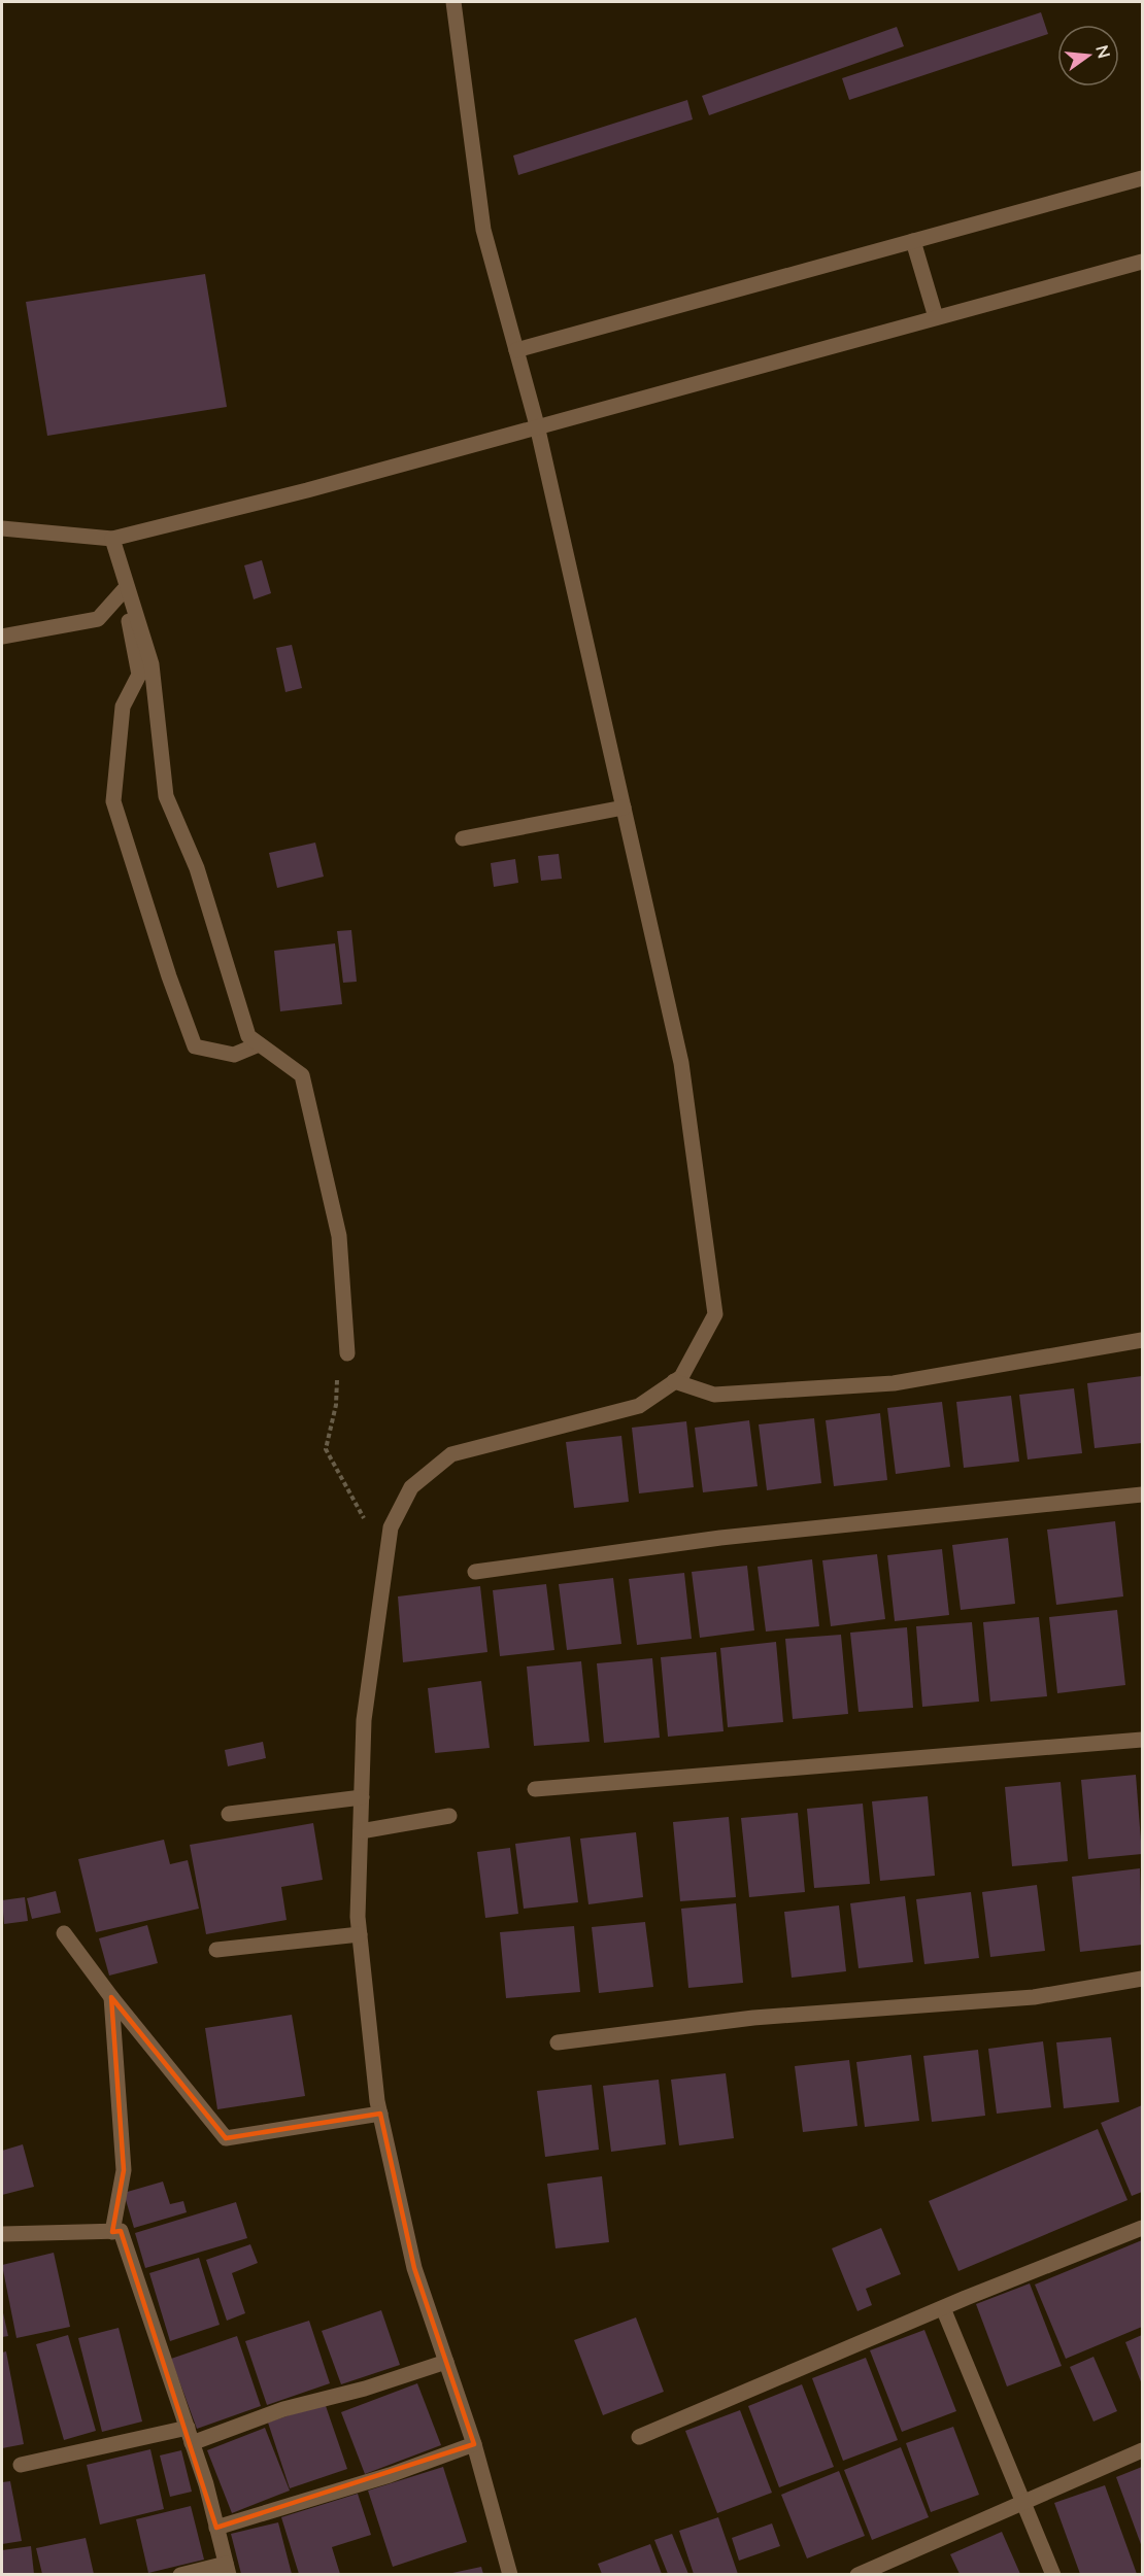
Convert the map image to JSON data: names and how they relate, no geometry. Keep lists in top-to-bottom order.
{
  "north": "right"
}
